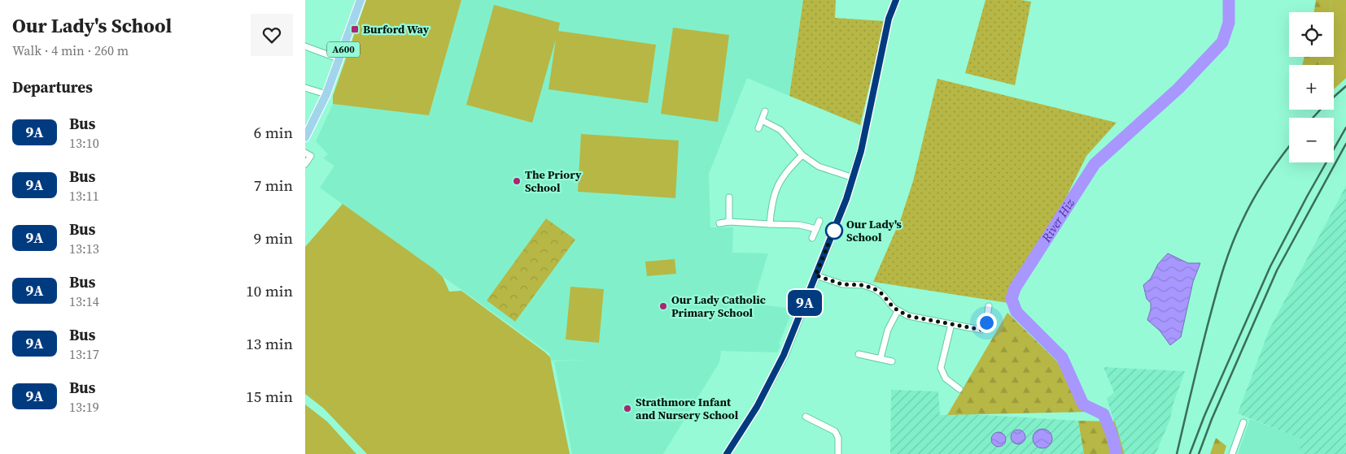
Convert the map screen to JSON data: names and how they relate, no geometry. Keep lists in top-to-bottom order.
{
  "streets": {
    "main road": ["A600"]
  },
  "water": ["River Hiz"],
  "places": {
    "transit": ["Burford Way"],
    "other": [
      "The Priory School",
      "Our Lady's School",
      "Our Lady Catholic Primary School",
      "Strathmore Infant and Nursery School"
    ]
  },
  "lines": ["bus line 9A"],
  "page": {
    "heading": [
      ["Our Lady's School", "Walk · 4 min · 260 m"],
      "Departures"
    ],
    "on_map": "9A",
    "map_buttons": ["+", "−"],
    "list": [
      {
        "mark": "9A",
        "name": "Bus",
        "note": "13:10",
        "value": "6 min"
      },
      {
        "mark": "9A",
        "name": "Bus",
        "note": "13:11",
        "value": "7 min"
      },
      {
        "mark": "9A",
        "name": "Bus",
        "note": "13:13",
        "value": "9 min"
      },
      {
        "mark": "9A",
        "name": "Bus",
        "note": "13:14",
        "value": "10 min"
      },
      {
        "mark": "9A",
        "name": "Bus",
        "note": "13:17",
        "value": "13 min"
      },
      {
        "mark": "9A",
        "name": "Bus",
        "note": "13:19",
        "value": "15 min"
      }
    ]
  }
}
